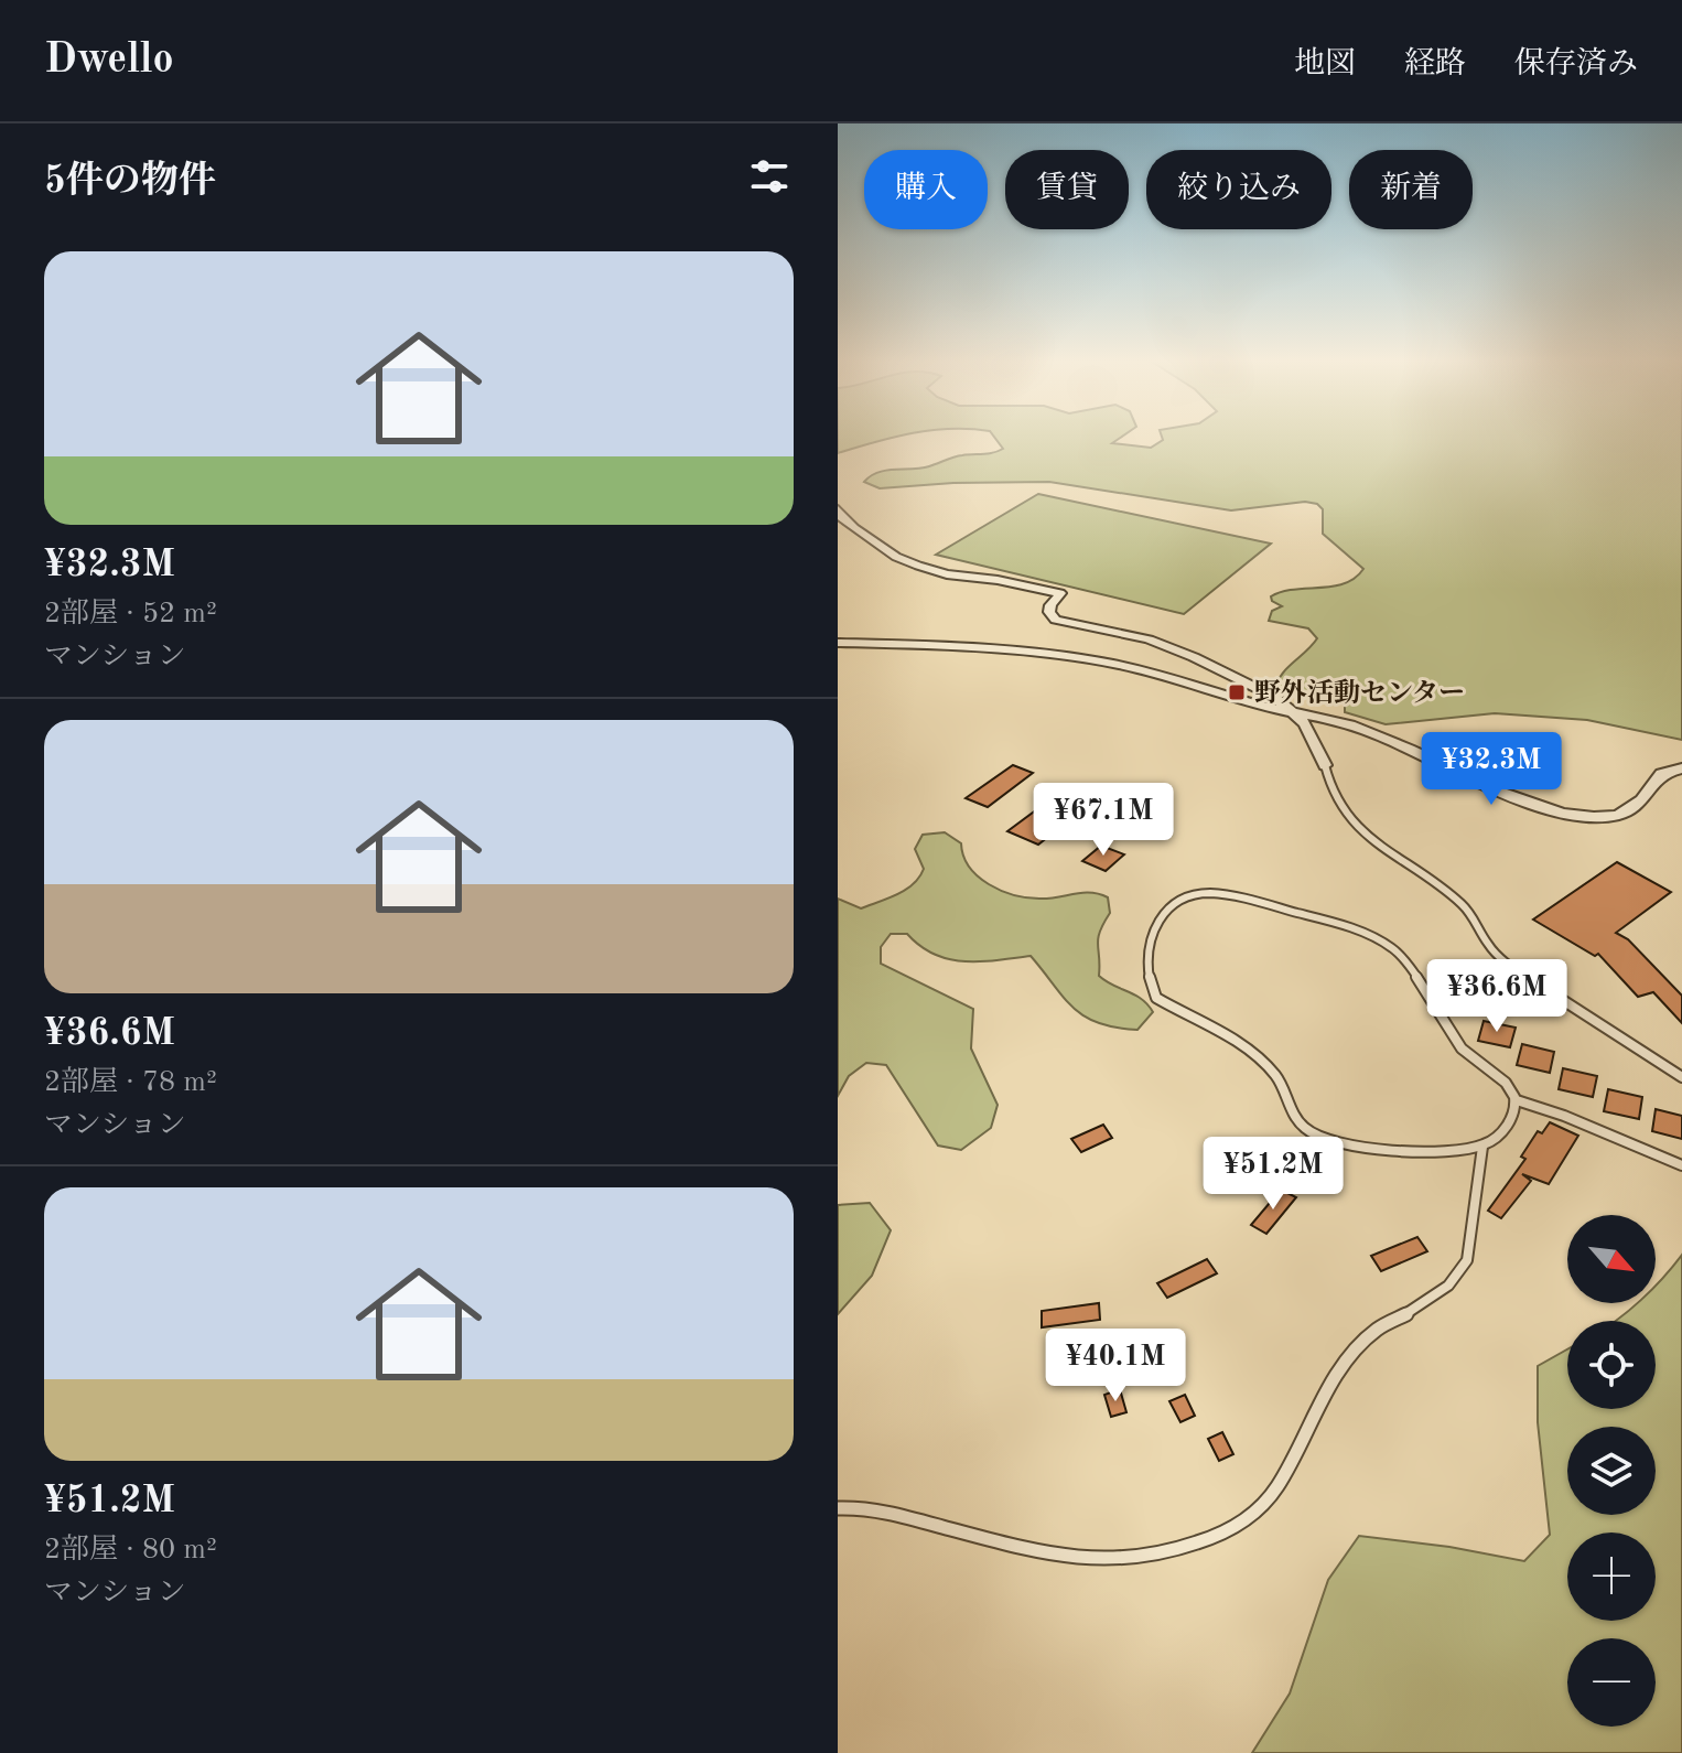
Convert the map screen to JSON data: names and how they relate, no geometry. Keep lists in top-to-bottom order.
{
  "places": {
    "transit": ["野外活動センター"]
  },
  "north": "bottom right",
  "page": {
    "header": "Dwello",
    "nav": ["地図", "経路", "保存済み"],
    "heading": "5件の物件",
    "chip": [
      "購入",
      "賃貸",
      "絞り込み",
      "新着"
    ],
    "list": [
      {
        "name": "¥32.3M",
        "note": "2部屋 · 52 m² · マンション"
      },
      {
        "name": "¥36.6M",
        "note": "2部屋 · 78 m² · マンション"
      },
      {
        "name": "¥51.2M",
        "note": "2部屋 · 80 m² · マンション"
      }
    ],
    "price": [
      "¥32.3M",
      "¥67.1M",
      "¥36.6M",
      "¥51.2M",
      "¥40.1M"
    ],
    "map_buttons": ["+", "−"]
  }
}
